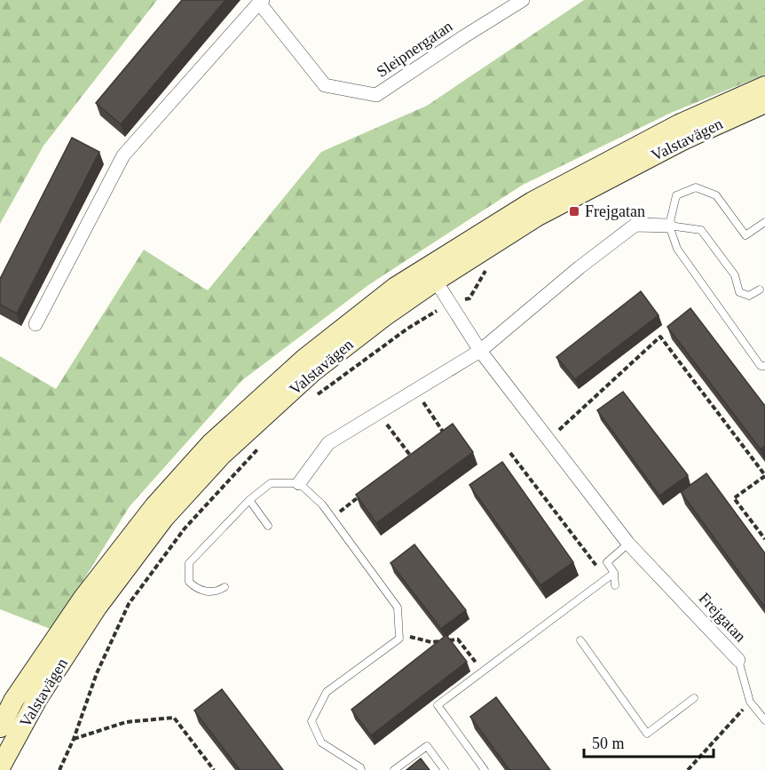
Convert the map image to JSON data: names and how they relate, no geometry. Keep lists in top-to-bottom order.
{
  "streets": {
    "street": ["Sleipnergatan", "Valstavägen", "Frejgatan"]
  },
  "crossings": [
    ["Valstavägen", "Frejgatan"]
  ],
  "places": {
    "transit": ["Frejgatan"]
  },
  "scale_bar": "50 m"
}
